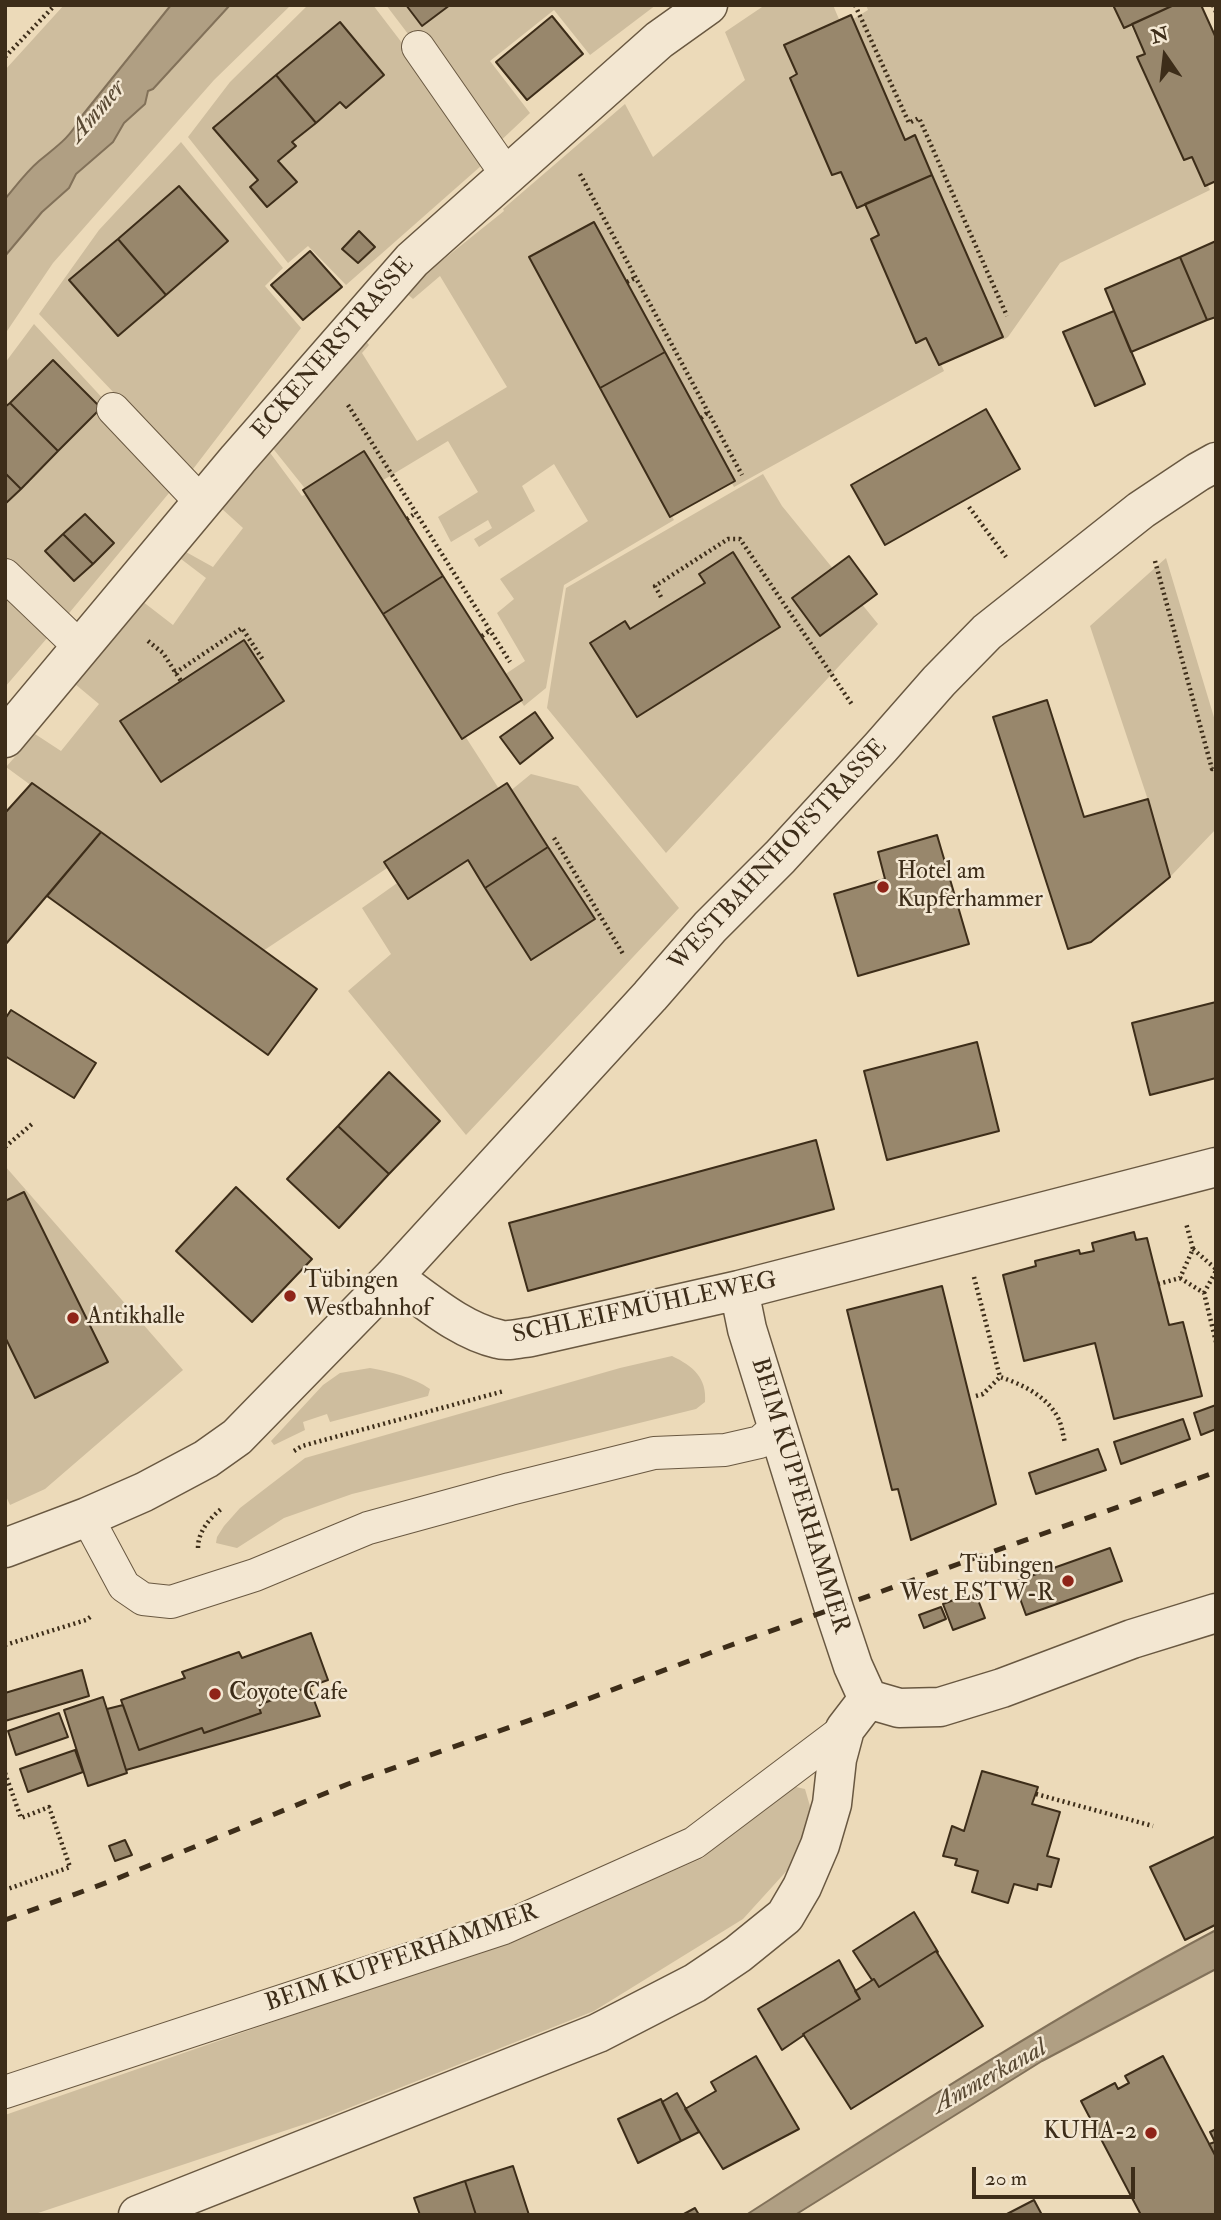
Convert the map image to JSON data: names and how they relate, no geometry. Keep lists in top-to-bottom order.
{
  "streets": {
    "street": [
      "ECKENERSTRASSE",
      "WESTBAHNHOFSTRASSE",
      "SCHLEIFMÜHLEWEG",
      "BEIM KUPFERHAMMER"
    ]
  },
  "crossings": [
    ["WESTBAHNHOFSTRASSE", "SCHLEIFMÜHLEWEG"],
    ["SCHLEIFMÜHLEWEG", "BEIM KUPFERHAMMER"]
  ],
  "water": ["Ammer", "Ammerkanal"],
  "places": [
    "Hotel am Kupferhammer",
    "Tübingen Westbahnhof",
    "Antikhalle",
    "Tübingen West ESTW-R",
    "Coyote Cafe",
    "KUHA-2"
  ],
  "scale_bar": "20 m",
  "north": "top"
}
